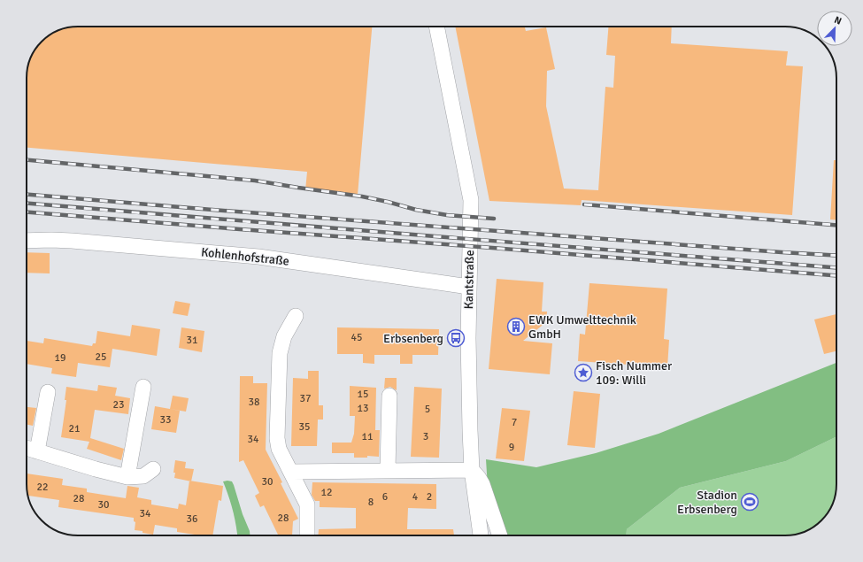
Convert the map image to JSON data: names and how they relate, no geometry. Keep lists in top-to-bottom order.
{
  "streets": {
    "street": ["Kohlenhofstraße", "Kantstraße"]
  },
  "crossings": [
    ["Kohlenhofstraße", "Kantstraße"]
  ],
  "places": {
    "building": ["EWK Umwelttechnik GmbH"],
    "bus stop": ["Erbsenberg"],
    "place": ["Fisch Nummer 109: Willi"],
    "sports": ["Stadion Erbsenberg"]
  },
  "house_numbers": [
    "45",
    "31",
    "25",
    "19",
    "15",
    "37",
    "38",
    "23",
    "13",
    "5",
    "33",
    "7",
    "35",
    "21",
    "11",
    "3",
    "34",
    "9",
    "30",
    "22",
    "12",
    "6",
    "4",
    "2",
    "28",
    "8",
    "30",
    "34",
    "28",
    "36"
  ],
  "north": "top right"
}
